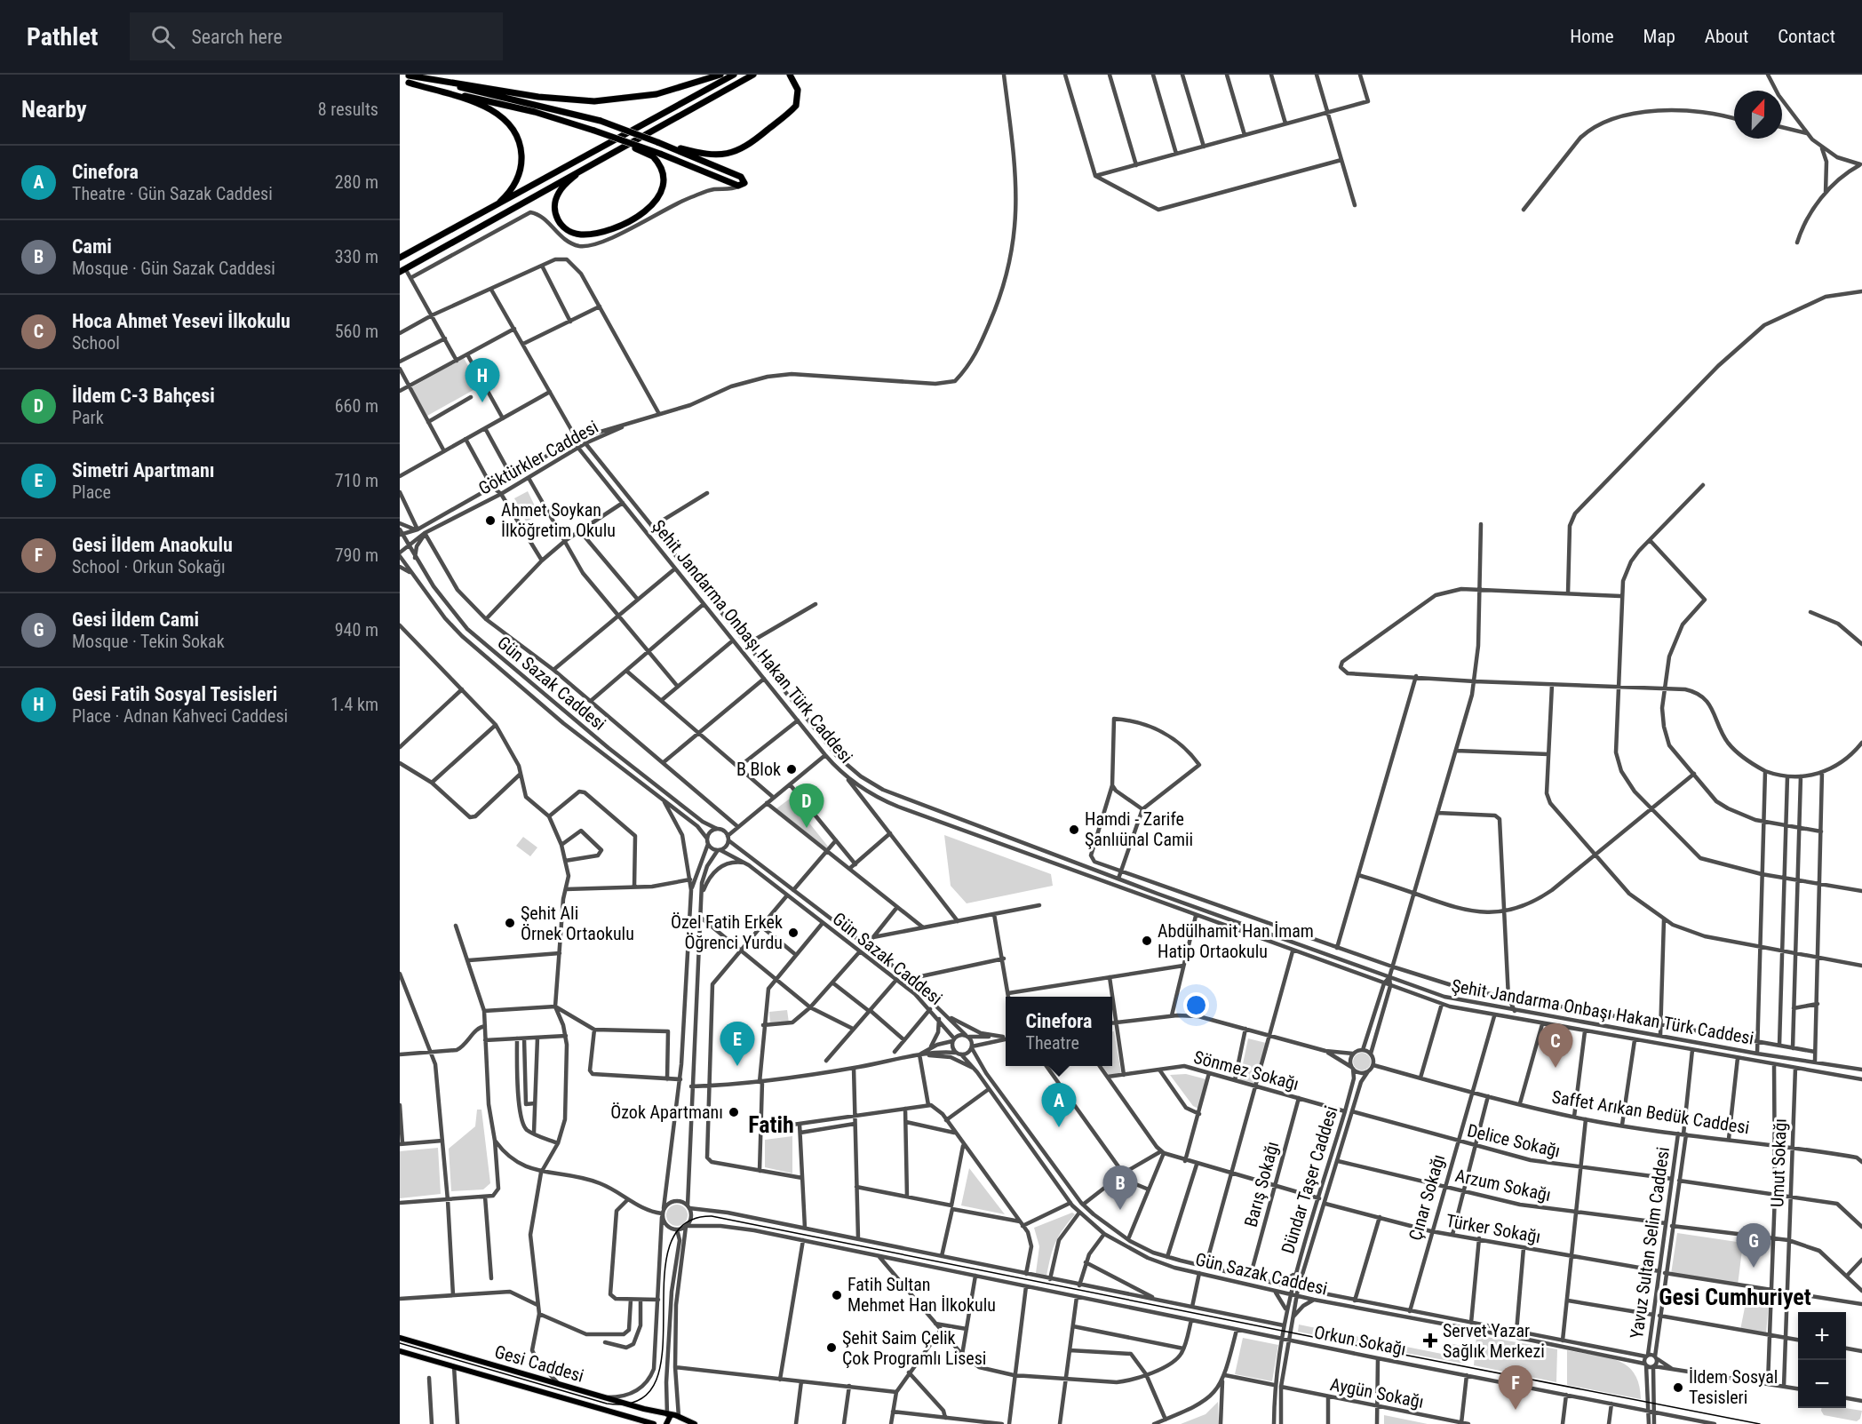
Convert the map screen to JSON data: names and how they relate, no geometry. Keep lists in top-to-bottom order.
{
  "streets": {
    "main road": ["Gesi Caddesi"],
    "street": [
      "Göktürkler Caddesi",
      "Şehit Jandarma Onbaşı Hakan Türk Caddesi",
      "Gün Sazak Caddesi",
      "Sönmez Sokağı",
      "Saffet Arıkan Bedük Caddesi",
      "Delice Sokağı",
      "Umut Sokağı",
      "Dündar Taşer Caddesi",
      "Barış Sokağı",
      "Arzum Sokağı",
      "Çınar Sokağı",
      "Türker Sokağı",
      "Yavuz Sultan Selim Caddesi",
      "Orkun Sokağı",
      "Aygün Sokağı"
    ]
  },
  "crossings": [
    ["Göktürkler Caddesi", "Şehit Jandarma Onbaşı Hakan Türk Caddesi"],
    ["Göktürkler Caddesi", "Gün Sazak Caddesi"],
    ["Şehit Jandarma Onbaşı Hakan Türk Caddesi", "Umut Sokağı"],
    ["Şehit Jandarma Onbaşı Hakan Türk Caddesi", "Çınar Sokağı"],
    ["Şehit Jandarma Onbaşı Hakan Türk Caddesi", "Yavuz Sultan Selim Caddesi"],
    ["Gün Sazak Caddesi", "Dündar Taşer Caddesi"],
    ["Gün Sazak Caddesi", "Barış Sokağı"],
    ["Gün Sazak Caddesi", "Çınar Sokağı"],
    ["Gün Sazak Caddesi", "Yavuz Sultan Selim Caddesi"],
    ["Sönmez Sokağı", "Dündar Taşer Caddesi"],
    ["Sönmez Sokağı", "Barış Sokağı"],
    ["Saffet Arıkan Bedük Caddesi", "Umut Sokağı"],
    ["Saffet Arıkan Bedük Caddesi", "Dündar Taşer Caddesi"],
    ["Saffet Arıkan Bedük Caddesi", "Çınar Sokağı"],
    ["Saffet Arıkan Bedük Caddesi", "Yavuz Sultan Selim Caddesi"],
    ["Delice Sokağı", "Dündar Taşer Caddesi"],
    ["Delice Sokağı", "Çınar Sokağı"],
    ["Delice Sokağı", "Yavuz Sultan Selim Caddesi"],
    ["Dündar Taşer Caddesi", "Arzum Sokağı"],
    ["Dündar Taşer Caddesi", "Türker Sokağı"],
    ["Dündar Taşer Caddesi", "Orkun Sokağı"],
    ["Dündar Taşer Caddesi", "Aygün Sokağı"],
    ["Arzum Sokağı", "Çınar Sokağı"],
    ["Arzum Sokağı", "Yavuz Sultan Selim Caddesi"],
    ["Çınar Sokağı", "Türker Sokağı"],
    ["Türker Sokağı", "Yavuz Sultan Selim Caddesi"],
    ["Yavuz Sultan Selim Caddesi", "Orkun Sokağı"]
  ],
  "districts": ["Fatih", "Gesi Cumhuriyet"],
  "places": {
    "other": [
      "Ahmet Soykan İlköğretim Okulu",
      "B Blok",
      "Hamdi - Zarife Şanlıünal Camii",
      "Şehit Ali Örnek Ortaokulu",
      "Özel Fatih Erkek Öğrenci Yurdu",
      "Abdülhamit Han İmam Hatip Ortaokulu",
      "Özok Apartmanı",
      "Fatih Sultan Mehmet Han İlkokulu",
      "Şehit Saim Çelik Çok Programlı Lisesi",
      "İldem Sosyal Tesisleri"
    ],
    "health": ["Servet Yazar Sağlık Merkezi"]
  },
  "north": "top",
  "page": {
    "header": "Pathlet",
    "search": "Search here",
    "nav": [
      "Home",
      "Map",
      "About",
      "Contact"
    ],
    "heading": ["Nearby", "8 results"],
    "list": [
      {
        "mark": "A",
        "name": "Cinefora",
        "note": "Theatre · Gün Sazak Caddesi",
        "value": "280 m"
      },
      {
        "mark": "B",
        "name": "Cami",
        "note": "Mosque · Gün Sazak Caddesi",
        "value": "330 m"
      },
      {
        "mark": "C",
        "name": "Hoca Ahmet Yesevi İlkokulu",
        "note": "School",
        "value": "560 m"
      },
      {
        "mark": "D",
        "name": "İldem C-3 Bahçesi",
        "note": "Park",
        "value": "660 m"
      },
      {
        "mark": "E",
        "name": "Simetri Apartmanı",
        "note": "Place",
        "value": "710 m"
      },
      {
        "mark": "F",
        "name": "Gesi İldem Anaokulu",
        "note": "School · Orkun Sokağı",
        "value": "790 m"
      },
      {
        "mark": "G",
        "name": "Gesi İldem Cami",
        "note": "Mosque · Tekin Sokak",
        "value": "940 m"
      },
      {
        "mark": "H",
        "name": "Gesi Fatih Sosyal Tesisleri",
        "note": "Place · Adnan Kahveci Caddesi",
        "value": "1.4 km"
      }
    ],
    "pins": [
      "H",
      "D",
      "E",
      "C",
      "A",
      "B",
      "G",
      "F"
    ],
    "popup": ["Cinefora", "Theatre"],
    "map_buttons": ["+", "−"]
  }
}
